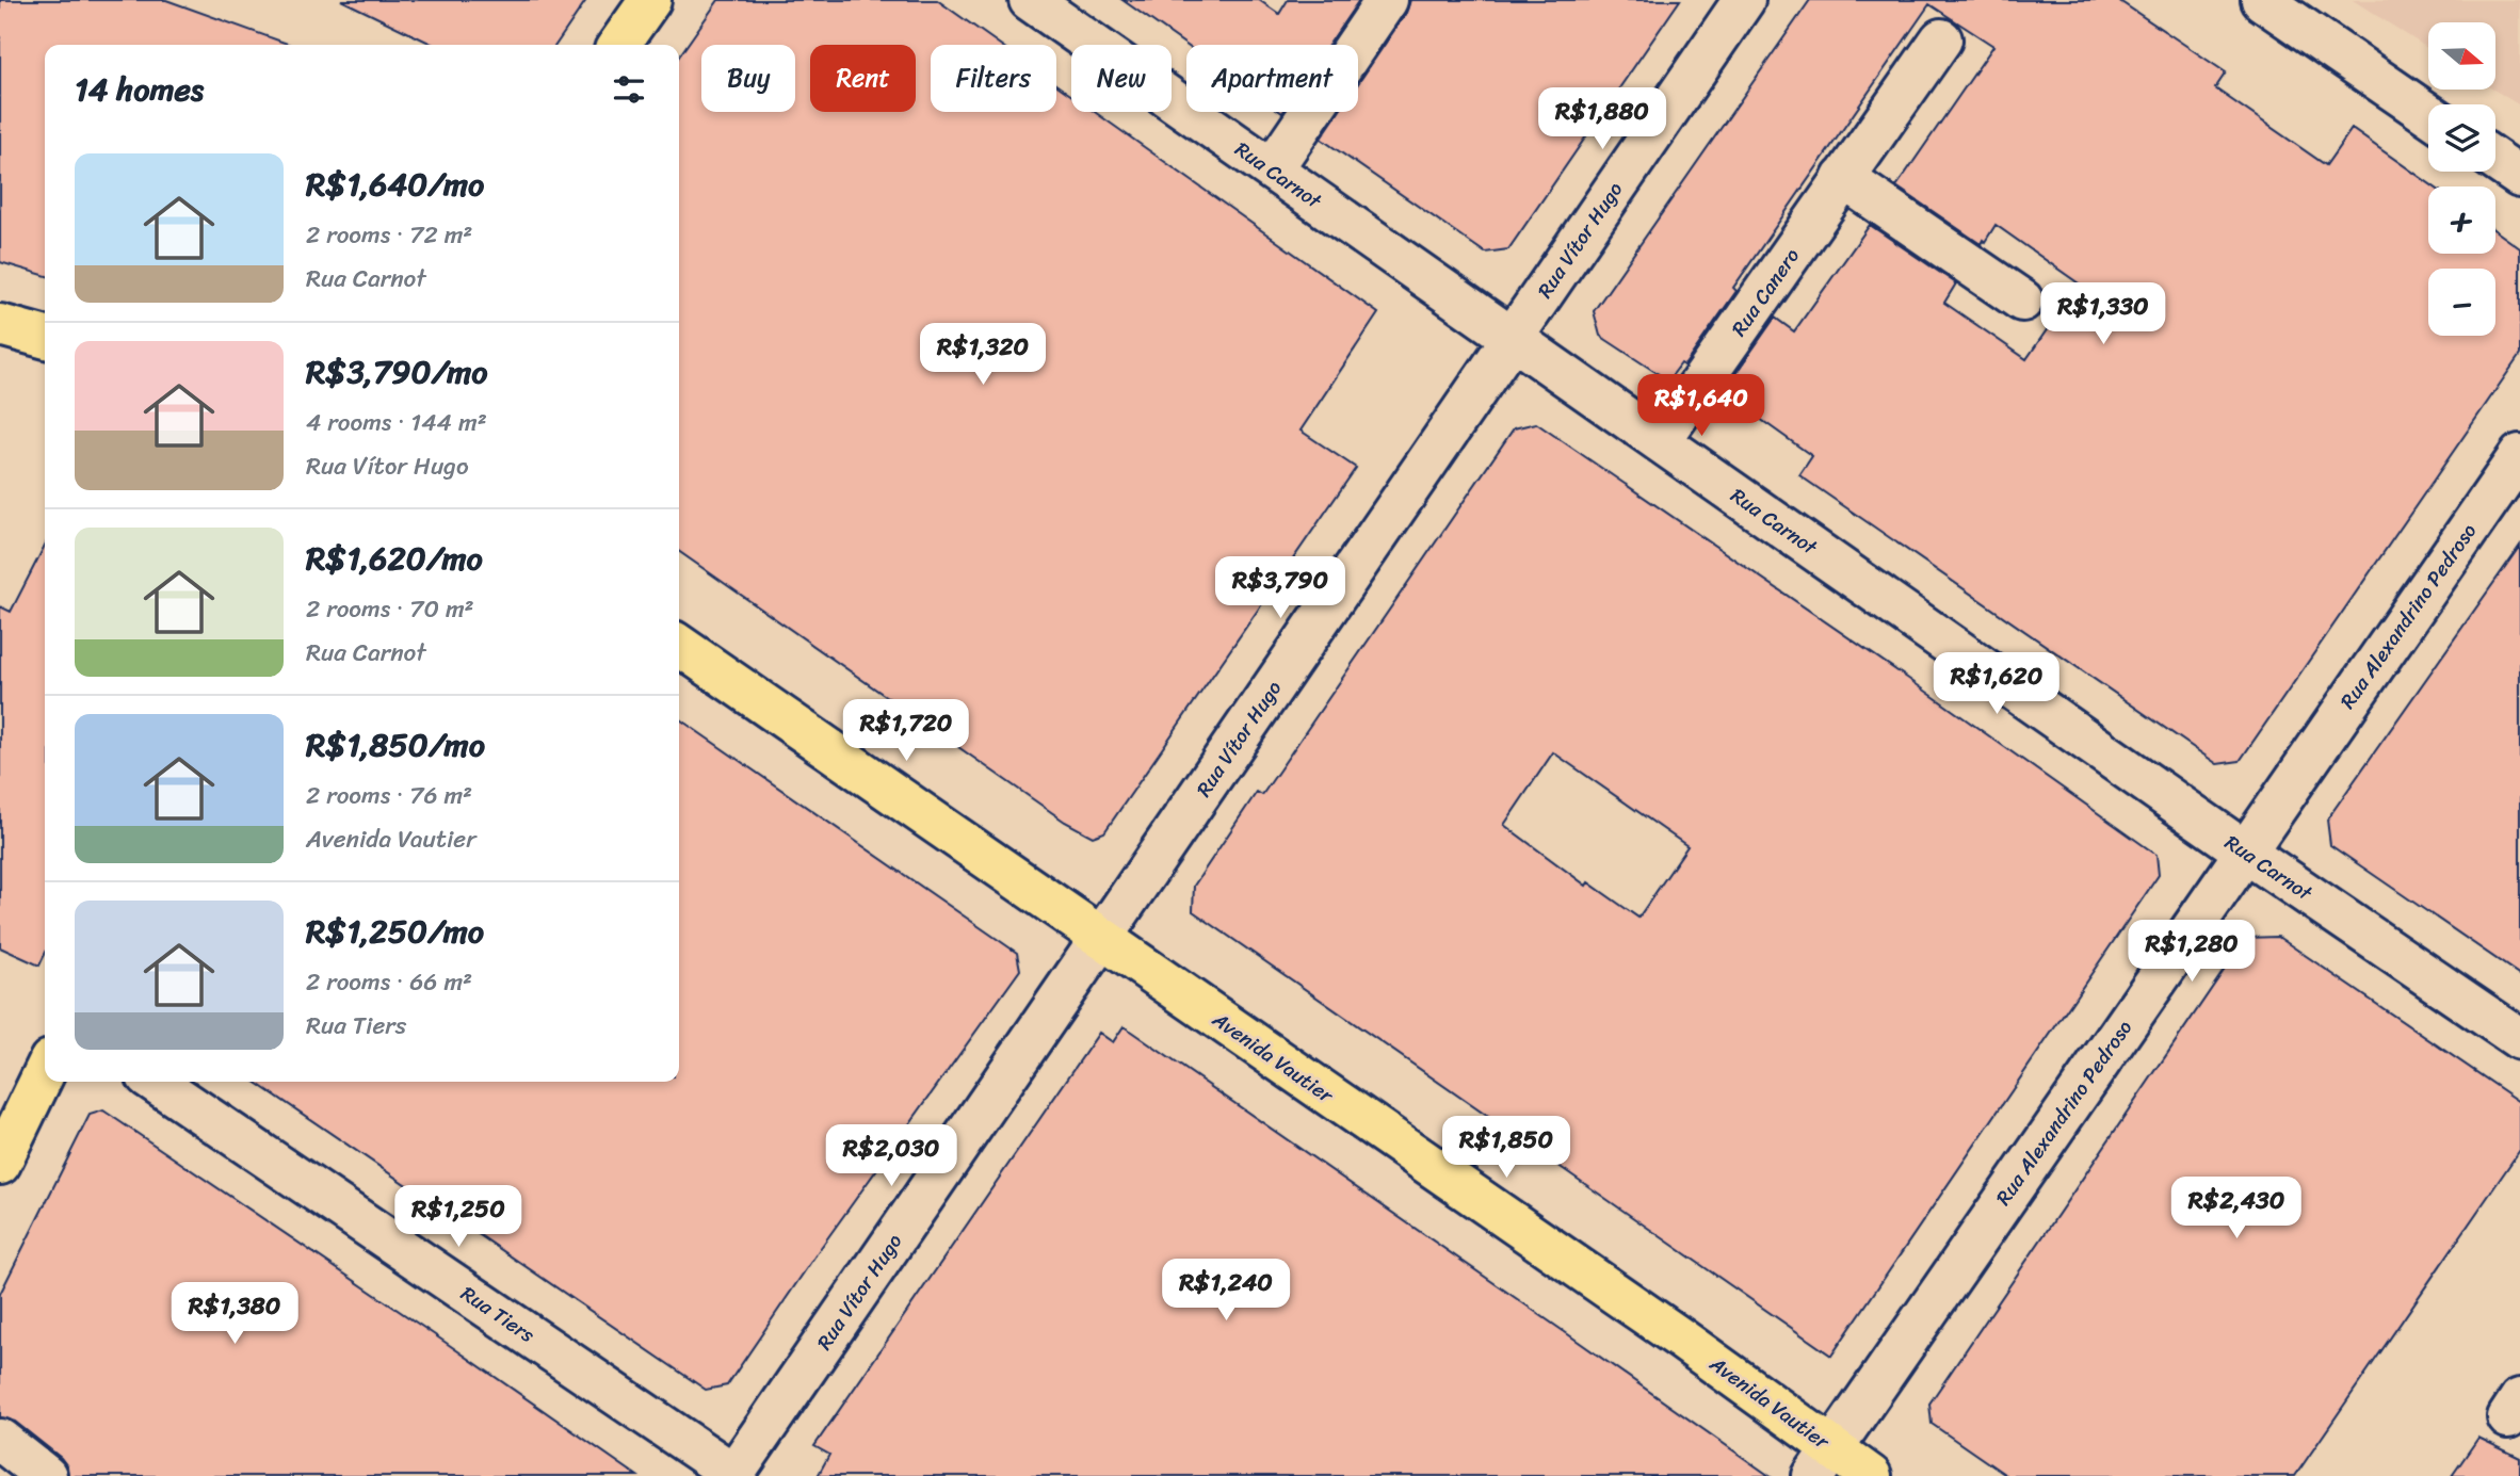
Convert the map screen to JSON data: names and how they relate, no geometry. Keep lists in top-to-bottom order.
{
  "streets": {
    "main road": ["Avenida Vautier"],
    "street": [
      "Rua Carnot",
      "Rua Vítor Hugo",
      "Rua Canero",
      "Rua Alexandrino Pedroso",
      "Rua Tiers"
    ]
  },
  "crossings": [
    ["Rua Carnot", "Rua Vítor Hugo"],
    ["Rua Carnot", "Rua Canero"],
    ["Rua Carnot", "Rua Alexandrino Pedroso"],
    ["Rua Vítor Hugo", "Avenida Vautier"],
    ["Rua Vítor Hugo", "Rua Tiers"],
    ["Rua Alexandrino Pedroso", "Avenida Vautier"]
  ],
  "north": "right",
  "page": {
    "map_buttons": ["+", "−"],
    "chip": [
      "Buy",
      "Rent",
      "Filters",
      "New",
      "Apartment"
    ],
    "heading": "14 homes",
    "price": [
      "R$1,880",
      "R$1,330",
      "R$1,320",
      "R$1,640",
      "R$3,790",
      "R$1,620",
      "R$1,720",
      "R$1,280",
      "R$1,850",
      "R$2,030",
      "R$2,430",
      "R$1,250",
      "R$1,240",
      "R$1,380"
    ],
    "list": [
      {
        "name": "R$1,640/mo",
        "note": "2 rooms · 72 m² · Rua Carnot"
      },
      {
        "name": "R$3,790/mo",
        "note": "4 rooms · 144 m² · Rua Vítor Hugo"
      },
      {
        "name": "R$1,620/mo",
        "note": "2 rooms · 70 m² · Rua Carnot"
      },
      {
        "name": "R$1,850/mo",
        "note": "2 rooms · 76 m² · Avenida Vautier"
      },
      {
        "name": "R$1,250/mo",
        "note": "2 rooms · 66 m² · Rua Tiers"
      }
    ]
  }
}
